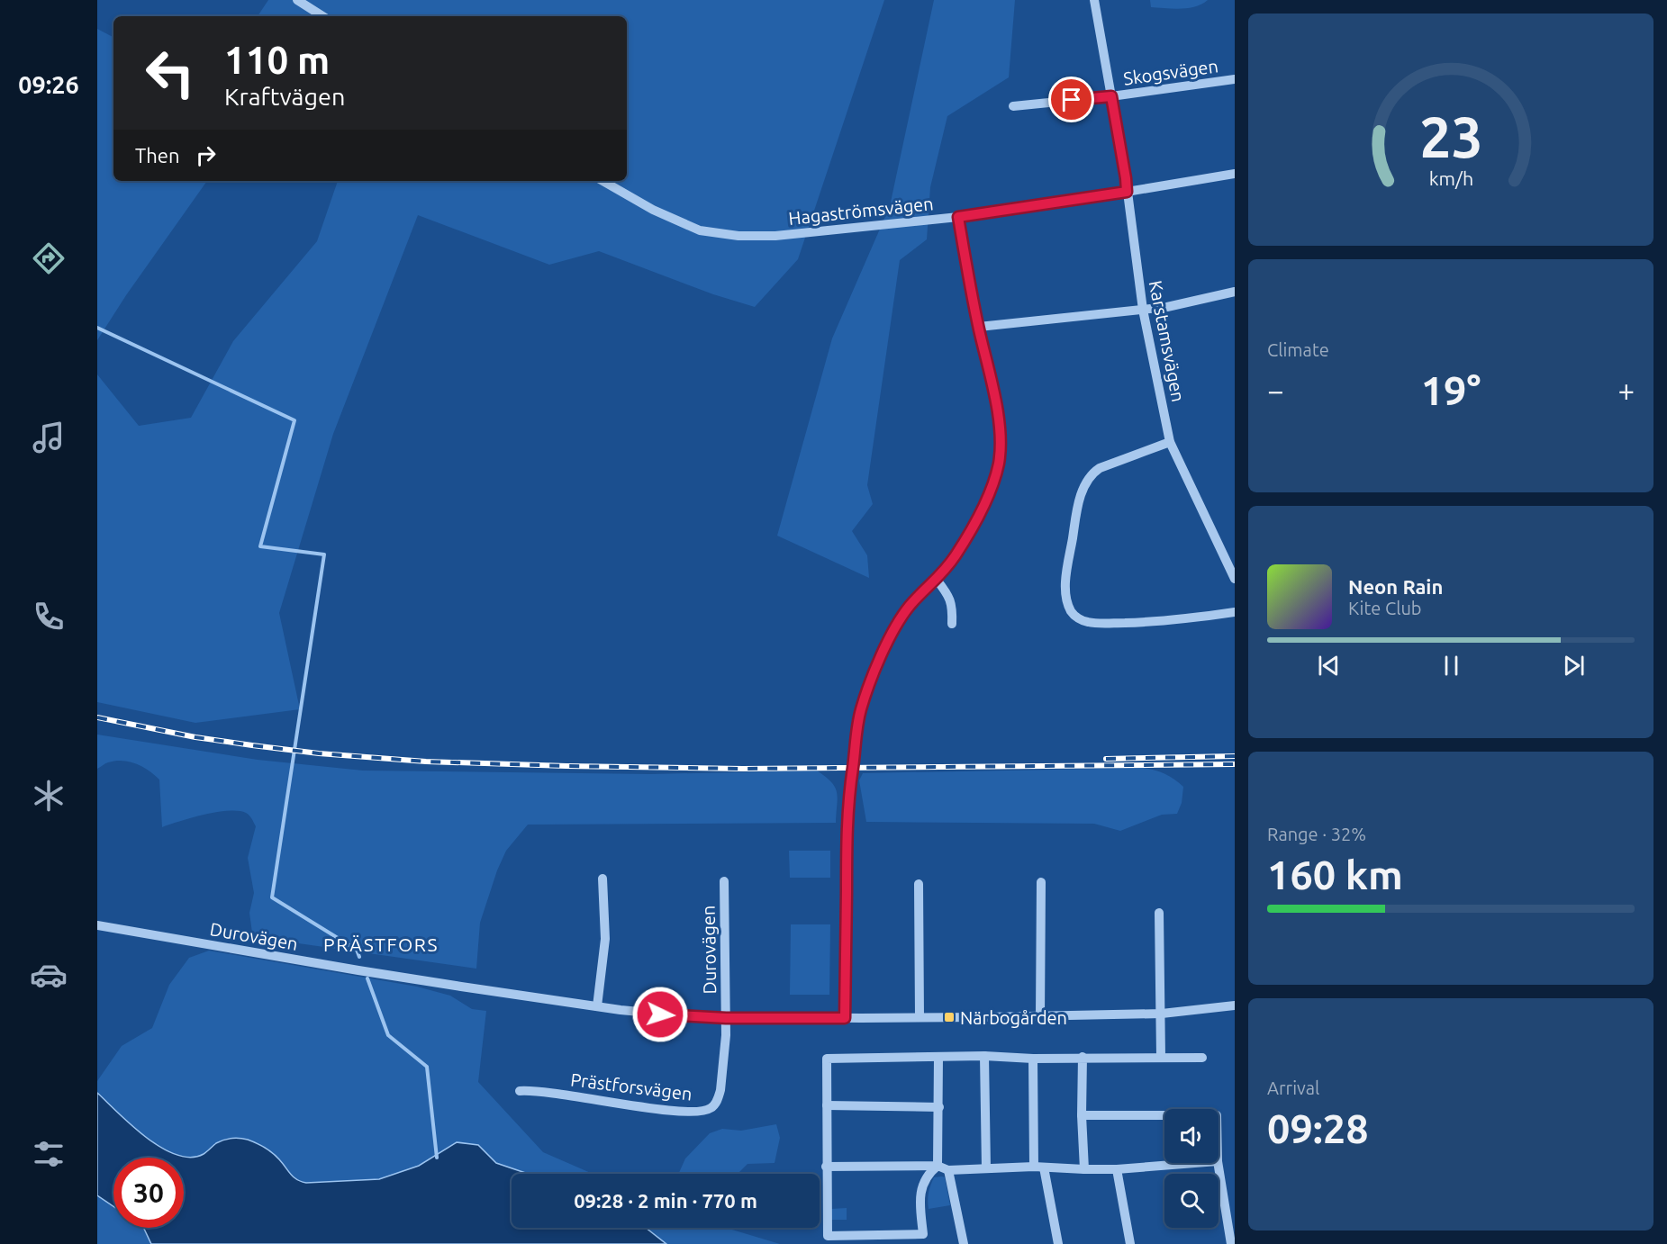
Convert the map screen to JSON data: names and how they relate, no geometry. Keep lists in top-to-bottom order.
{
  "streets": {
    "street": [
      "Skogsvägen",
      "Hagaströmsvägen",
      "Karstamsvägen",
      "Durovägen",
      "Prästforsvägen"
    ]
  },
  "crossings": [
    ["Skogsvägen", "Karstamsvägen"],
    ["Hagaströmsvägen", "Karstamsvägen"],
    ["Durovägen", "Prästforsvägen"]
  ],
  "districts": ["PRÄSTFORS"],
  "places": {
    "transit": ["Närbogården"]
  },
  "page": {
    "tabs": "09:26",
    "turn": ["110 m", "Kraftvägen"],
    "then": "Then",
    "tile": [
      "Climate",
      ["Range · 32%", "160 km"],
      ["Arrival", "09:28"]
    ],
    "heat": ["−", "19°", "+"],
    "song": ["Neon Rain", "Kite Club"],
    "limit": "30",
    "trip": "09:28 · 2 min · 770 m",
    "gauge": ["23", "km/h"]
  }
}
